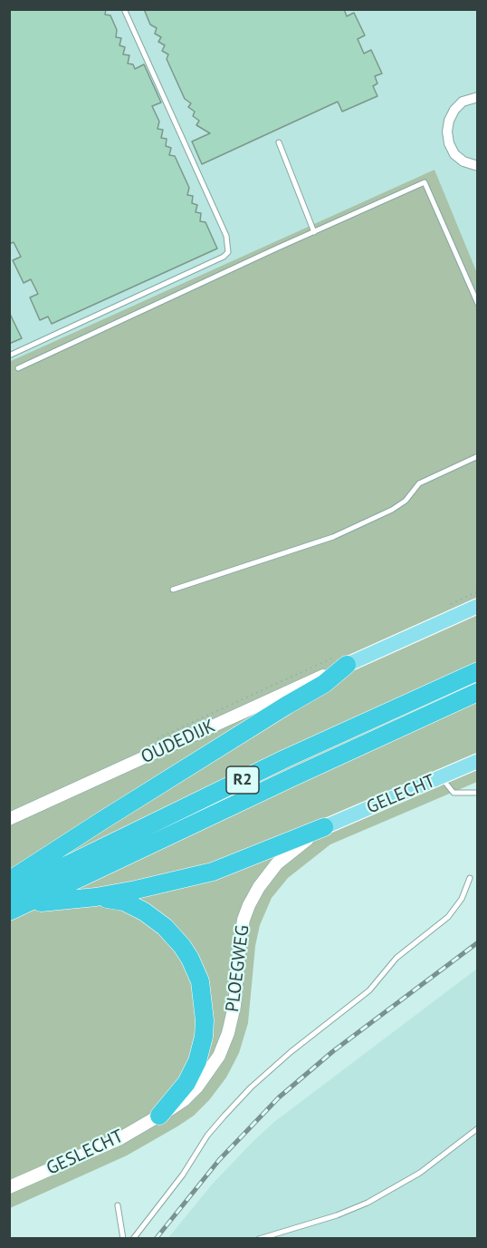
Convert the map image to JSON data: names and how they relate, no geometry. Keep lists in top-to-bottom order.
{
  "streets": {
    "highway": ["R2"],
    "main road": ["GELECHT"],
    "street": ["OUDEDIJK", "PLOEGWEG", "GESLECHT"]
  },
  "crossings": [
    ["OUDEDIJK", "R2"],
    ["R2", "GELECHT"],
    ["R2", "PLOEGWEG"],
    ["R2", "GESLECHT"],
    ["GELECHT", "PLOEGWEG"],
    ["PLOEGWEG", "GESLECHT"]
  ]
}
